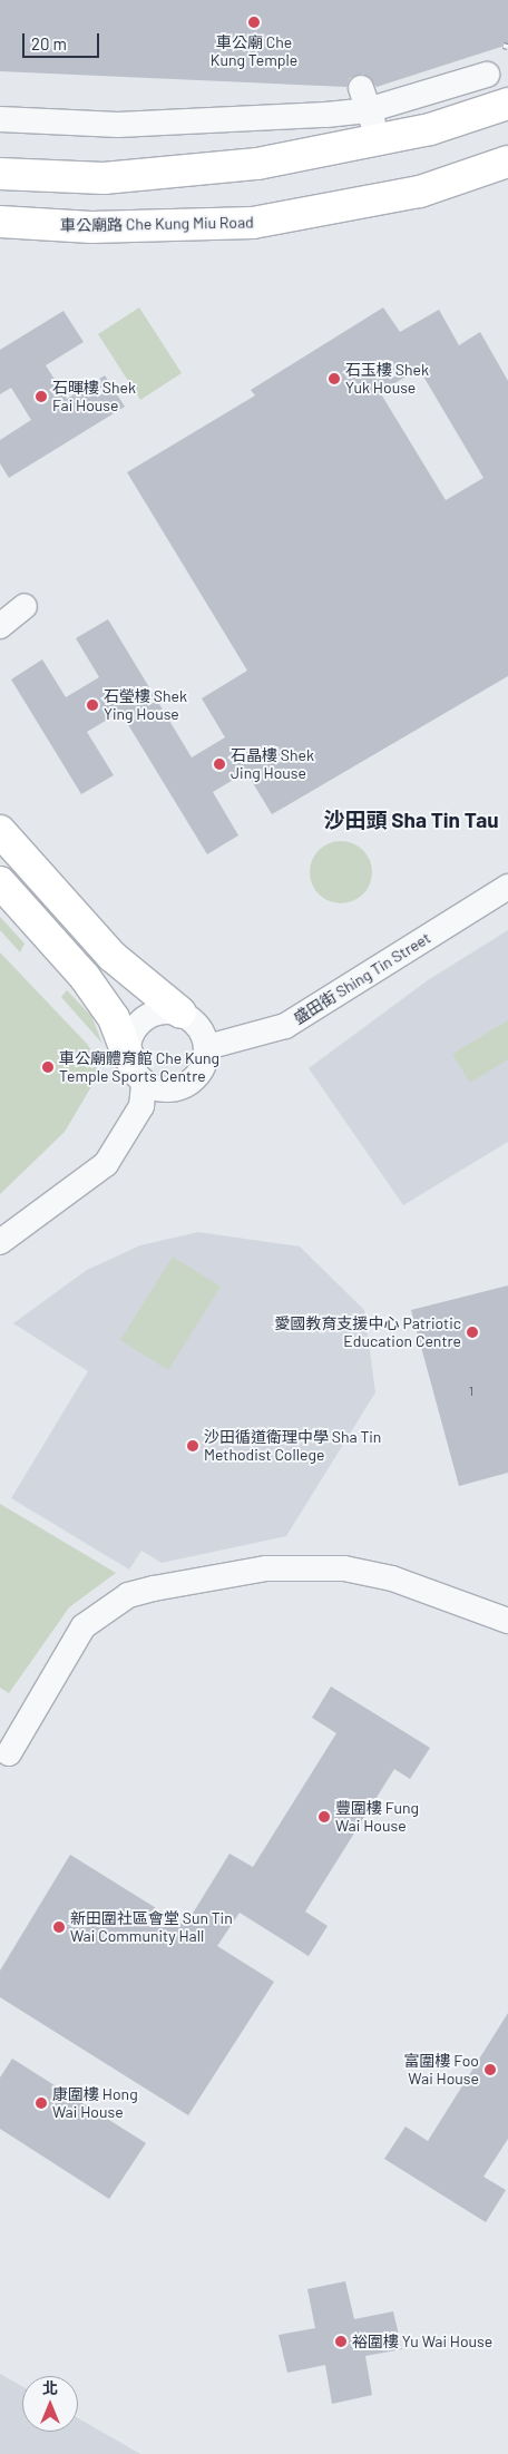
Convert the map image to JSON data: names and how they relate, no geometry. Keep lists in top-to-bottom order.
{
  "streets": {
    "main road": ["車公廟路 Che Kung Miu Road"],
    "street": ["盛田街 Shing Tin Street"]
  },
  "districts": ["沙田頭 Sha Tin Tau"],
  "places": [
    "車公廟 Che Kung Temple",
    "石玉樓 Shek Yuk House",
    "石暉樓 Shek Fai House",
    "石瑩樓 Shek Ying House",
    "石晶樓 Shek Jing House",
    "車公廟體育館 Che Kung Temple Sports Centre",
    "愛國教育支援中心 Patriotic Education Centre",
    "沙田循道衛理中學 Sha Tin Methodist College",
    "豐圍樓 Fung Wai House",
    "新田圍社區會堂 Sun Tin Wai Community Hall",
    "富圍樓 Foo Wai House",
    "康圍樓 Hong Wai House",
    "裕圍樓 Yu Wai House"
  ],
  "house_numbers": ["1"],
  "scale_bar": "20 m",
  "north": "top"
}
